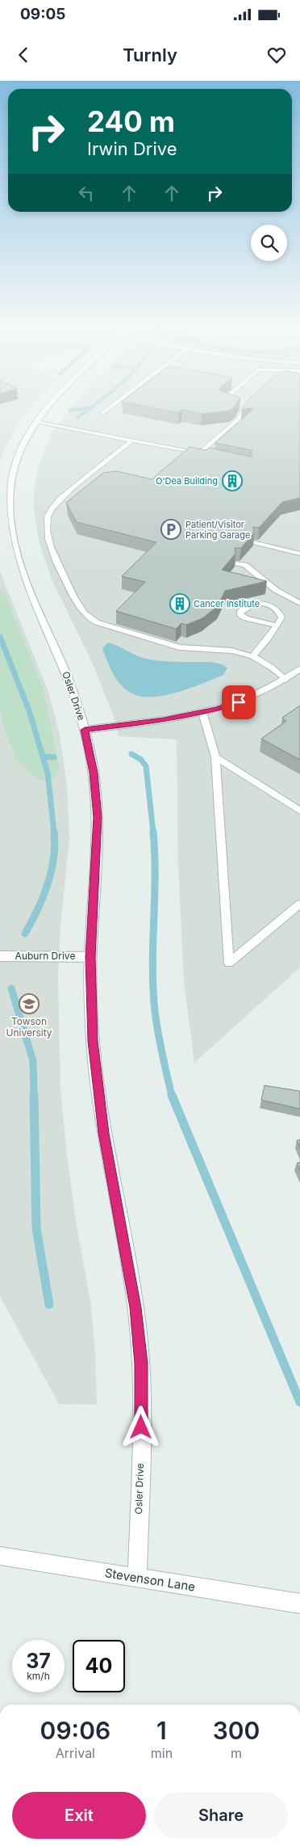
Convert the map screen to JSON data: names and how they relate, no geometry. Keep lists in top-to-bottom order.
{
  "streets": {
    "street": ["Osler Drive", "Auburn Drive", "Stevenson Lane"]
  },
  "crossings": [
    ["Osler Drive", "Auburn Drive"],
    ["Osler Drive", "Stevenson Lane"]
  ],
  "places": {
    "building": ["O'Dea Building", "Cancer Institute"],
    "parking": ["Patient/Visitor Parking Garage"],
    "school or university": ["Towson University"]
  },
  "page": {
    "status": "09:05",
    "header": "Turnly",
    "turn": ["240 m", "Irwin Drive"],
    "speed": "37 km/h",
    "limit": "40",
    "eta": [
      "09:06",
      "Arrival",
      "1",
      "min",
      "300",
      "m"
    ],
    "buttons": ["Exit", "Share"]
  }
}
